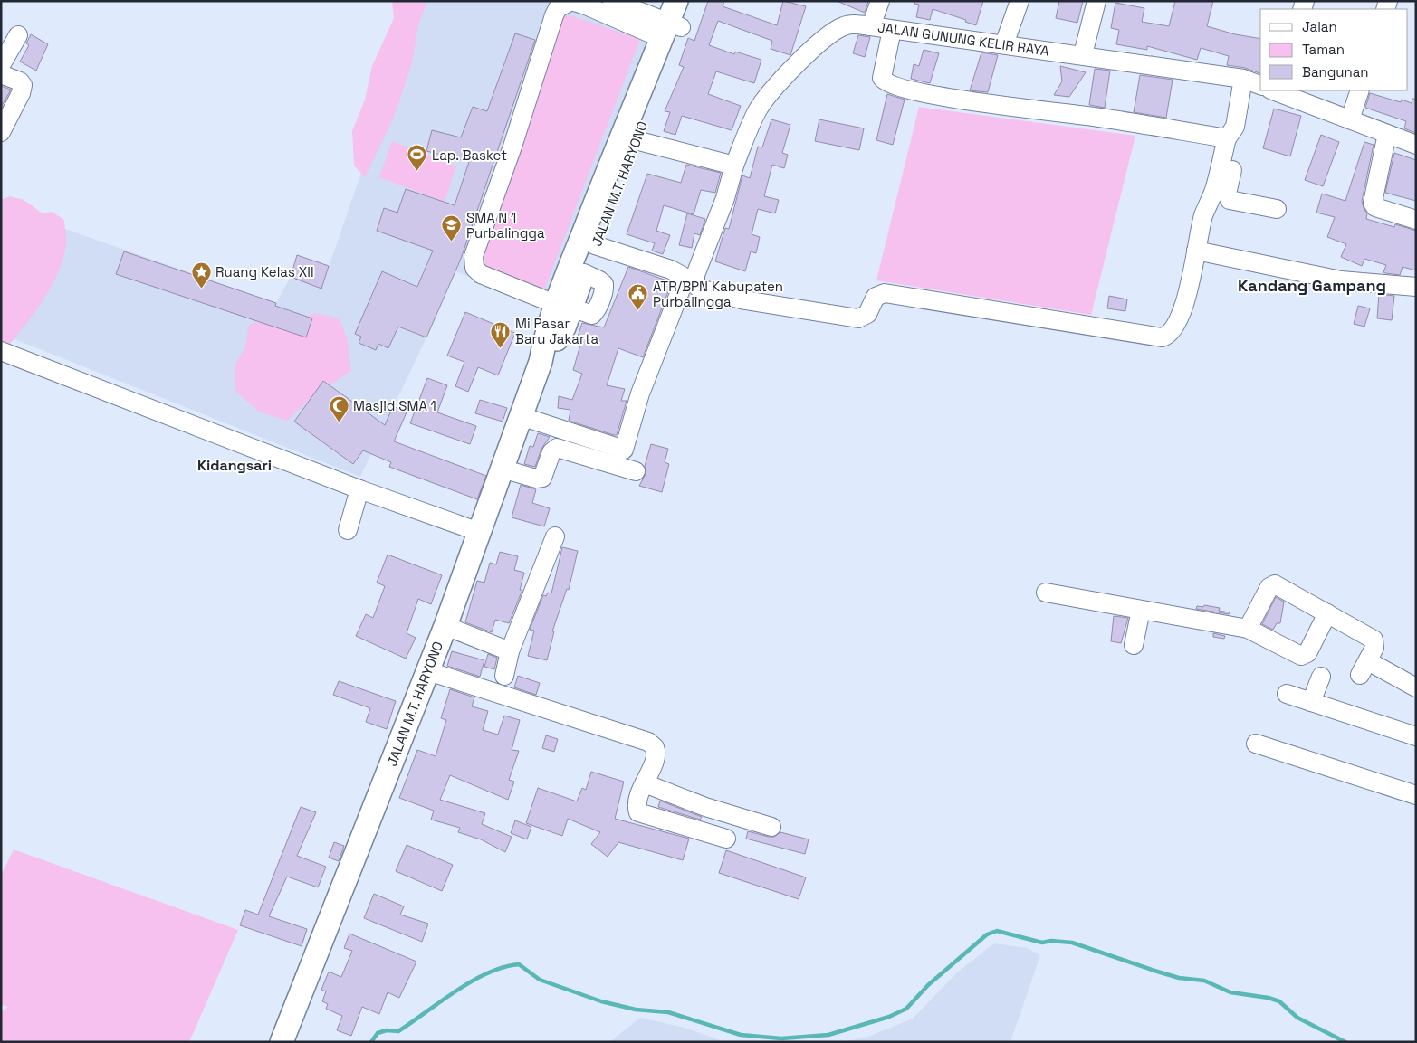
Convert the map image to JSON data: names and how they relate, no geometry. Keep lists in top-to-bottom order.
{
  "streets": {
    "main road": ["JALAN M.T. HARYONO"],
    "street": ["JALAN GUNUNG KELIR RAYA"]
  },
  "crossings": [
    ["JALAN GUNUNG KELIR RAYA", "JALAN M.T. HARYONO"]
  ],
  "districts": ["Kandang Gampang", "Kidangsari"],
  "places": {
    "sports": ["Lap. Basket"],
    "school or university": ["SMA N 1 Purbalingga"],
    "place": ["Ruang Kelas XII"],
    "public building": ["ATR/BPN Kabupaten Purbalingga"],
    "restaurant": ["Mi Pasar Baru Jakarta"],
    "mosque": ["Masjid SMA 1"]
  },
  "legend": ["Jalan", "Taman", "Bangunan"]
}
